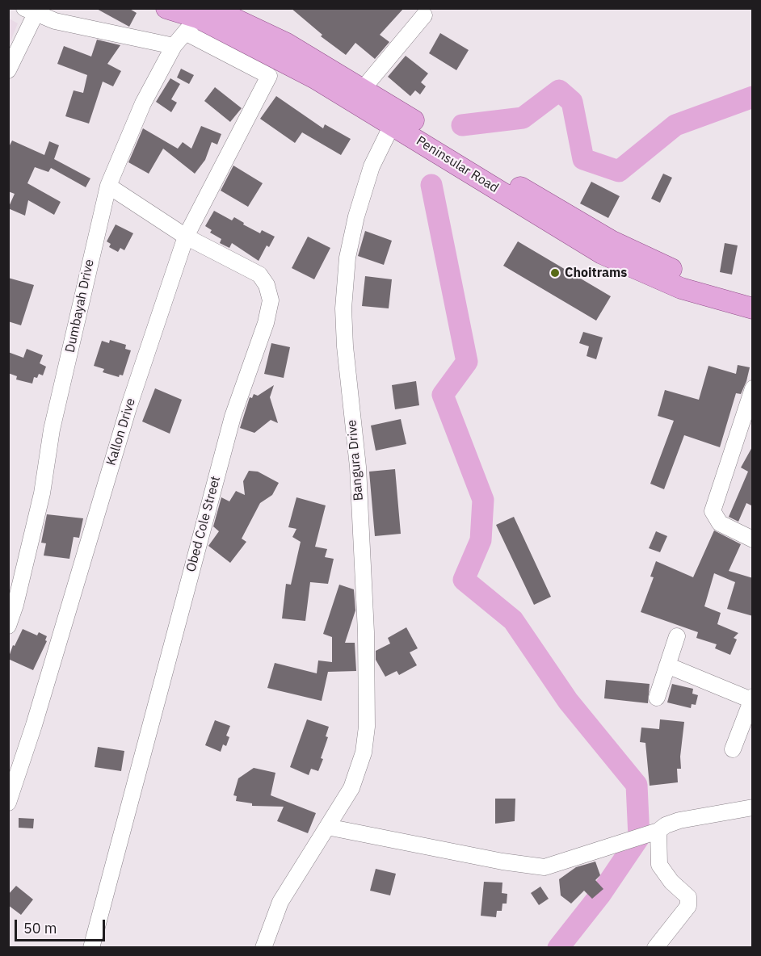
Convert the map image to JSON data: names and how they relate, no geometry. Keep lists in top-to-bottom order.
{
  "streets": {
    "main road": ["Peninsular Road"],
    "street": [
      "Dumbayah Drive",
      "Kallon Drive",
      "Bangura Drive",
      "Obed Cole Street"
    ]
  },
  "crossings": [
    ["Peninsular Road", "Dumbayah Drive"],
    ["Peninsular Road", "Kallon Drive"],
    ["Peninsular Road", "Bangura Drive"],
    ["Dumbayah Drive", "Kallon Drive"],
    ["Dumbayah Drive", "Obed Cole Street"],
    ["Kallon Drive", "Obed Cole Street"]
  ],
  "places": ["Choitrams"],
  "scale_bar": "50 m"
}
